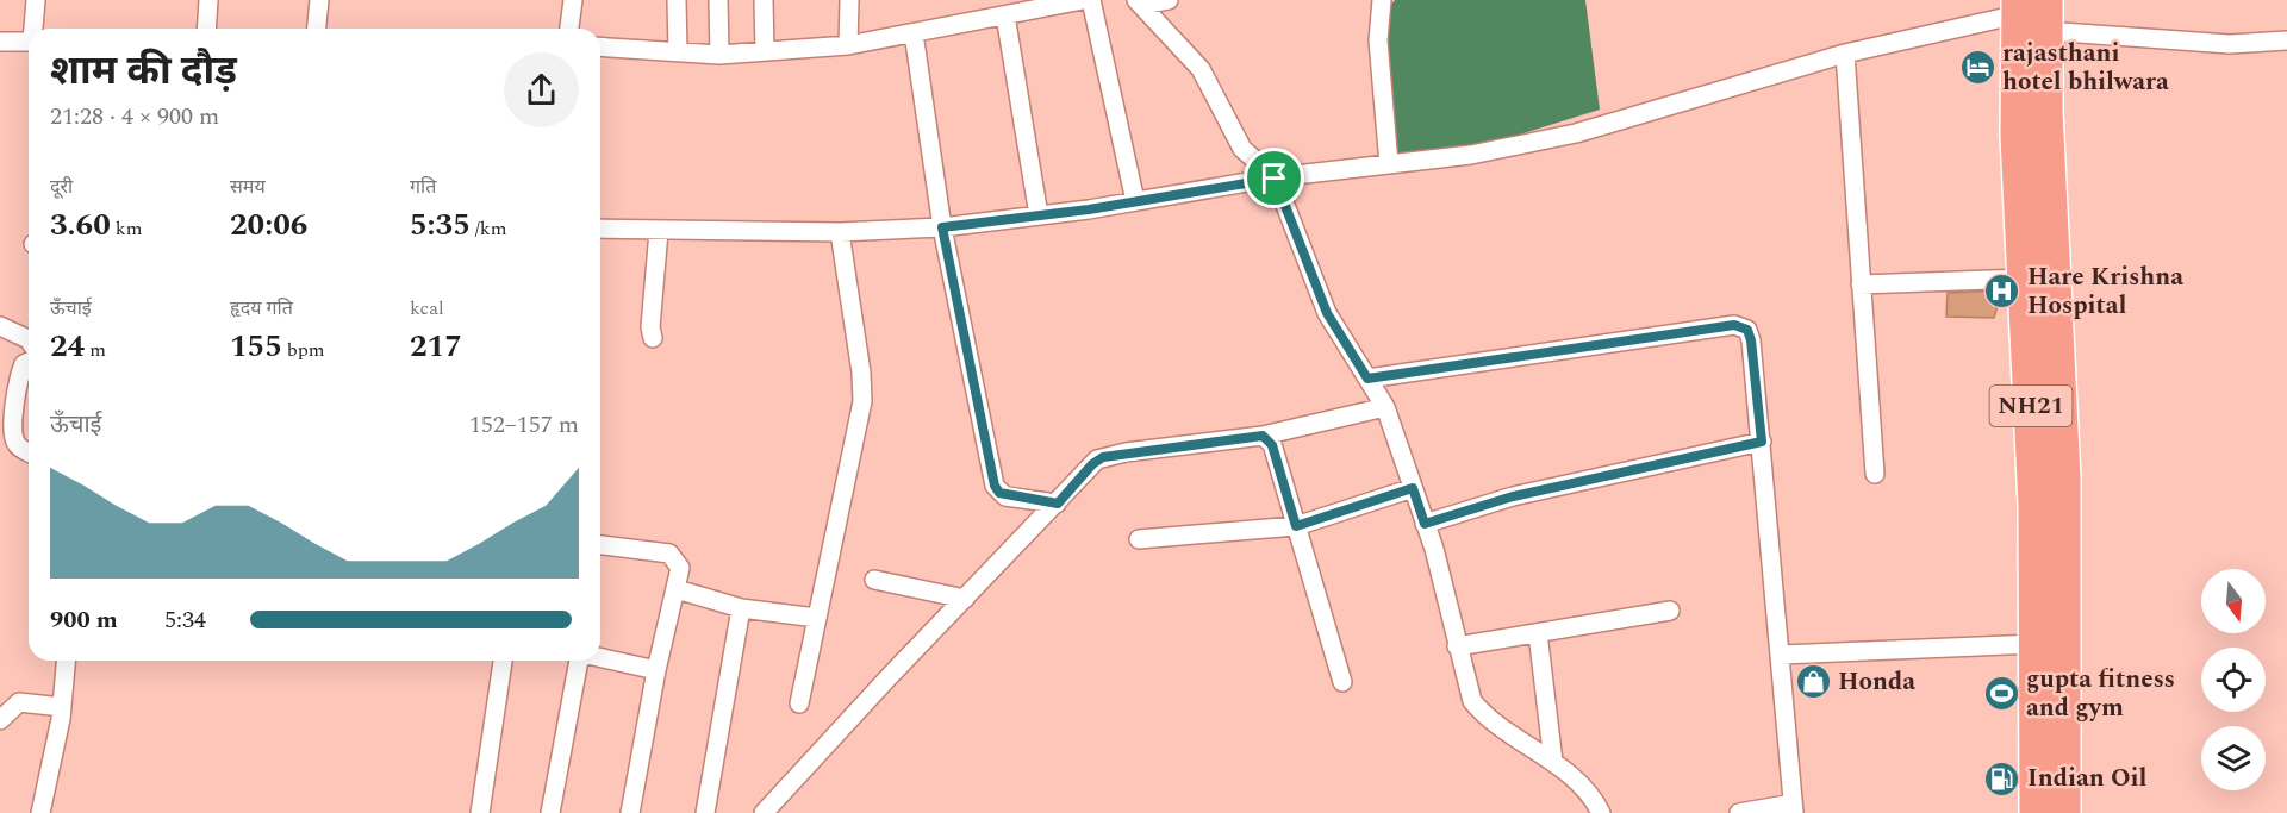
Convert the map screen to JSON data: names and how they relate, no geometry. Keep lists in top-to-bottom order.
{
  "streets": {
    "highway": ["NH21"]
  },
  "places": {
    "hotel": ["rajasthani hotel bhilwara"],
    "hospital": ["Hare Krishna Hospital"],
    "shop": ["Honda"],
    "sports": ["gupta fitness and gym"],
    "fuel station": ["Indian Oil"]
  },
  "north": "bottom",
  "page": {
    "heading": ["शाम की दौड़", "21:28 · 4 × 900 m"],
    "stats": [
      ["दूरी", "3.60 km"],
      ["समय", "20:06"],
      ["गति", "5:35 /km"],
      ["ऊँचाई", "24 m"],
      ["हृदय गति", "155 bpm"],
      ["kcal", "217"]
    ],
    "chart": ["ऊँचाई", "152–157 m"],
    "list": [
      {
        "name": "900 m",
        "note": "5:34"
      }
    ]
  }
}
